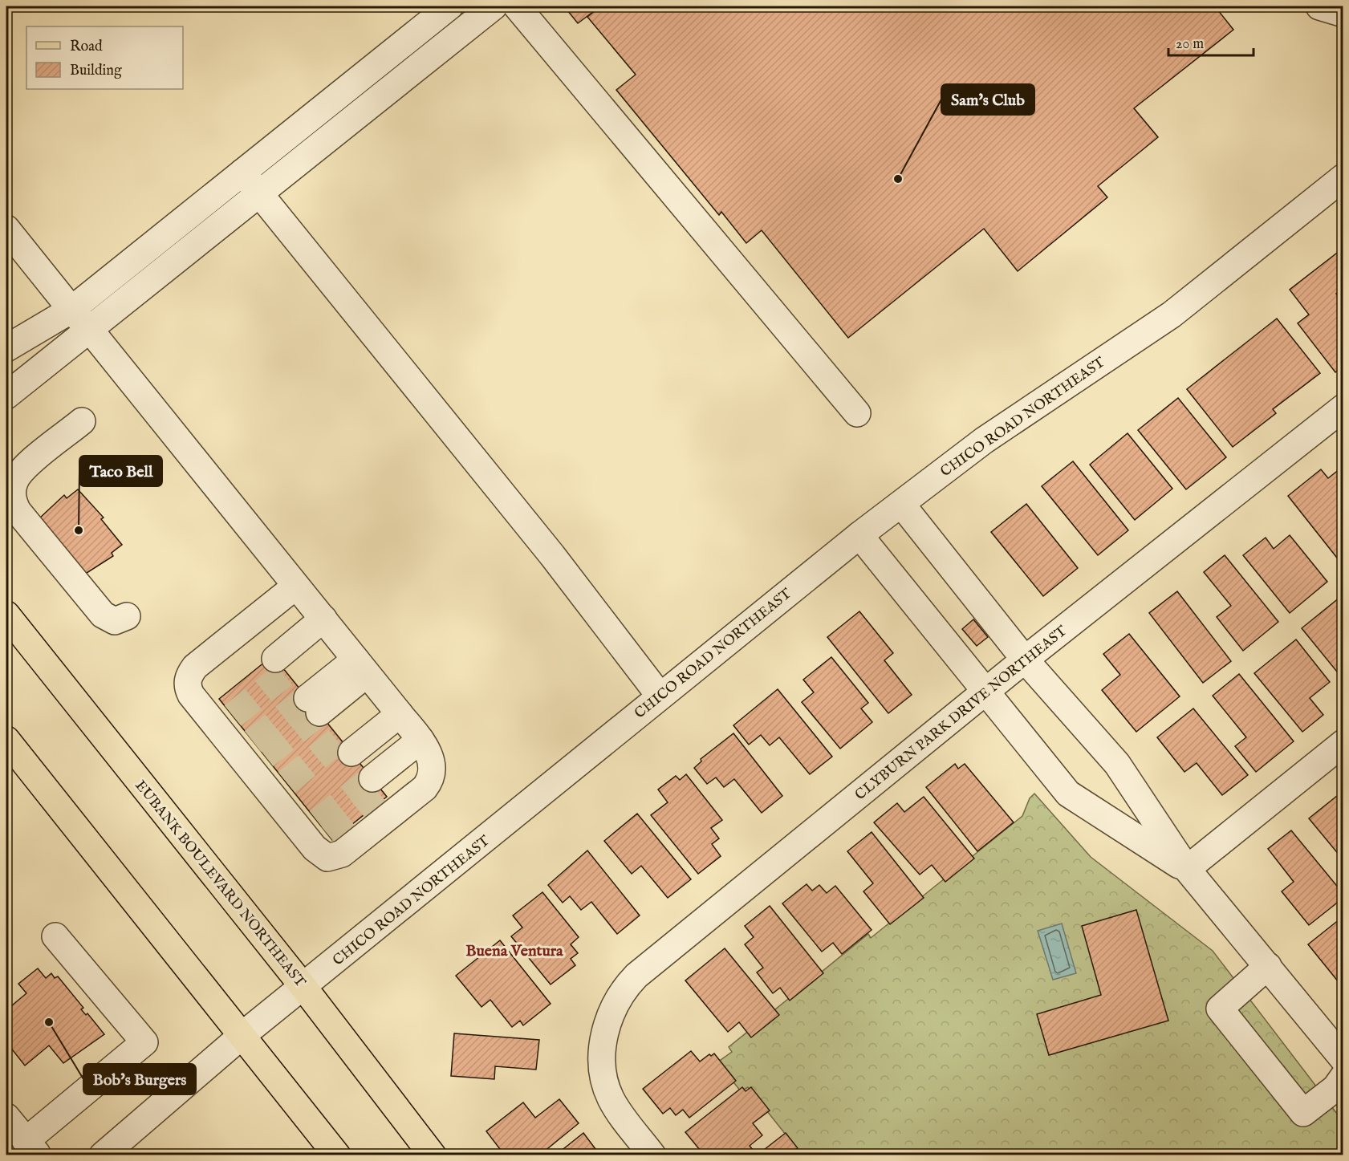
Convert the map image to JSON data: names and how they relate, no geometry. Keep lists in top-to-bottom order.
{
  "streets": {
    "main road": ["EUBANK BOULEVARD NORTHEAST"],
    "street": ["CHICO ROAD NORTHEAST", "CLYBURN PARK DRIVE NORTHEAST"]
  },
  "crossings": [
    ["CHICO ROAD NORTHEAST", "EUBANK BOULEVARD NORTHEAST"]
  ],
  "districts": ["Buena Ventura"],
  "places": ["Sam's Club", "Taco Bell", "Bob's Burgers"],
  "legend": ["Road", "Building"],
  "scale_bar": "20 m"
}
